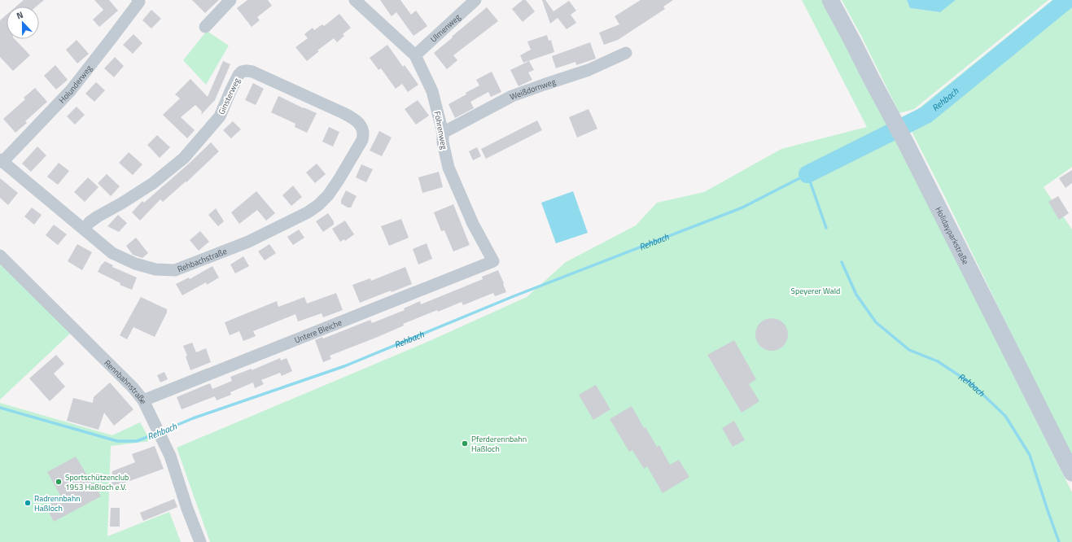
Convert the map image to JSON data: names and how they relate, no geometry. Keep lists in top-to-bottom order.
{
  "streets": {
    "main road": ["Holidayparkstraße"],
    "street": [
      "Ulmenweg",
      "Holunderweg",
      "Weißdornweg",
      "Ginsterweg",
      "Föhrenweg",
      "Rehbachstraße",
      "Untere Bleiche",
      "Rennbahnstraße"
    ]
  },
  "crossings": [
    ["Ulmenweg", "Föhrenweg"],
    ["Holunderweg", "Rehbachstraße"],
    ["Weißdornweg", "Föhrenweg"],
    ["Ginsterweg", "Rehbachstraße"],
    ["Föhrenweg", "Untere Bleiche"],
    ["Untere Bleiche", "Rennbahnstraße"]
  ],
  "water": ["Rehbach"],
  "parks": ["Speyerer Wald"],
  "places": ["Pferderennbahn Haßloch", "Sportschützenclub 1953 Haßloch e.V.", "Radrennbahn Haßloch"],
  "north": "top"
}
